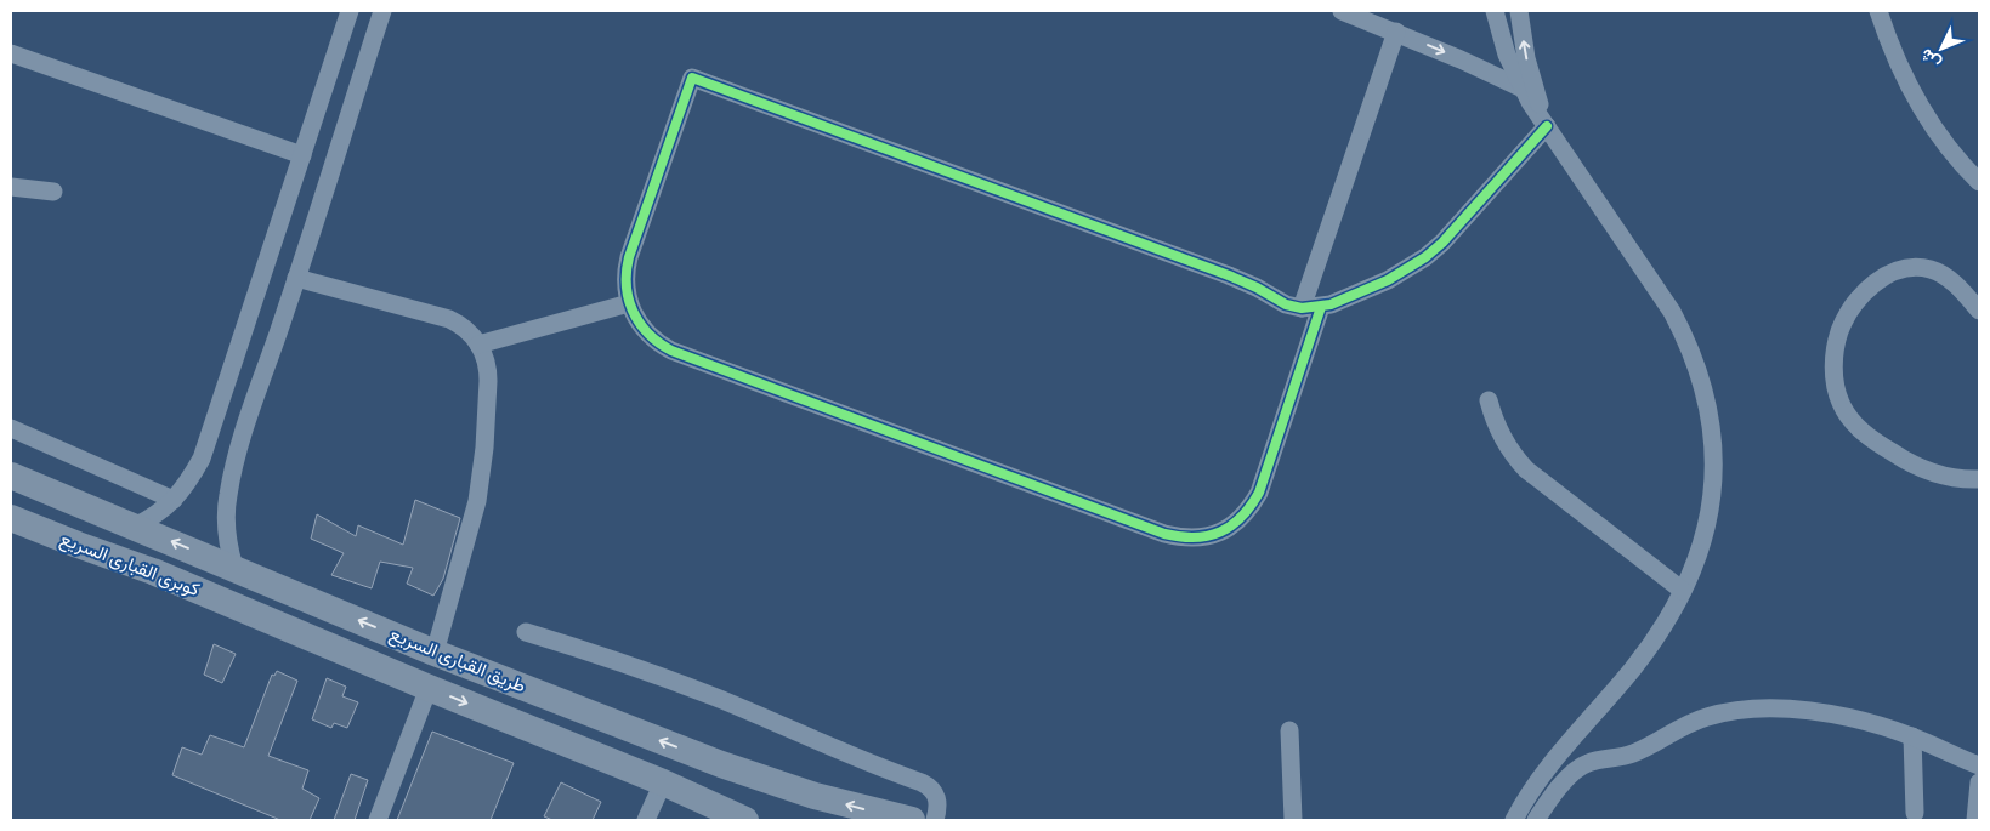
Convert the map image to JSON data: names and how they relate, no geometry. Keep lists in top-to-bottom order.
{
  "streets": {
    "highway": ["كوبرى القبارى السريع", "طريق القبارى السريع"]
  },
  "crossings": [
    ["كوبرى القبارى السريع", "طريق القبارى السريع"]
  ],
  "north": "bottom left"
}
